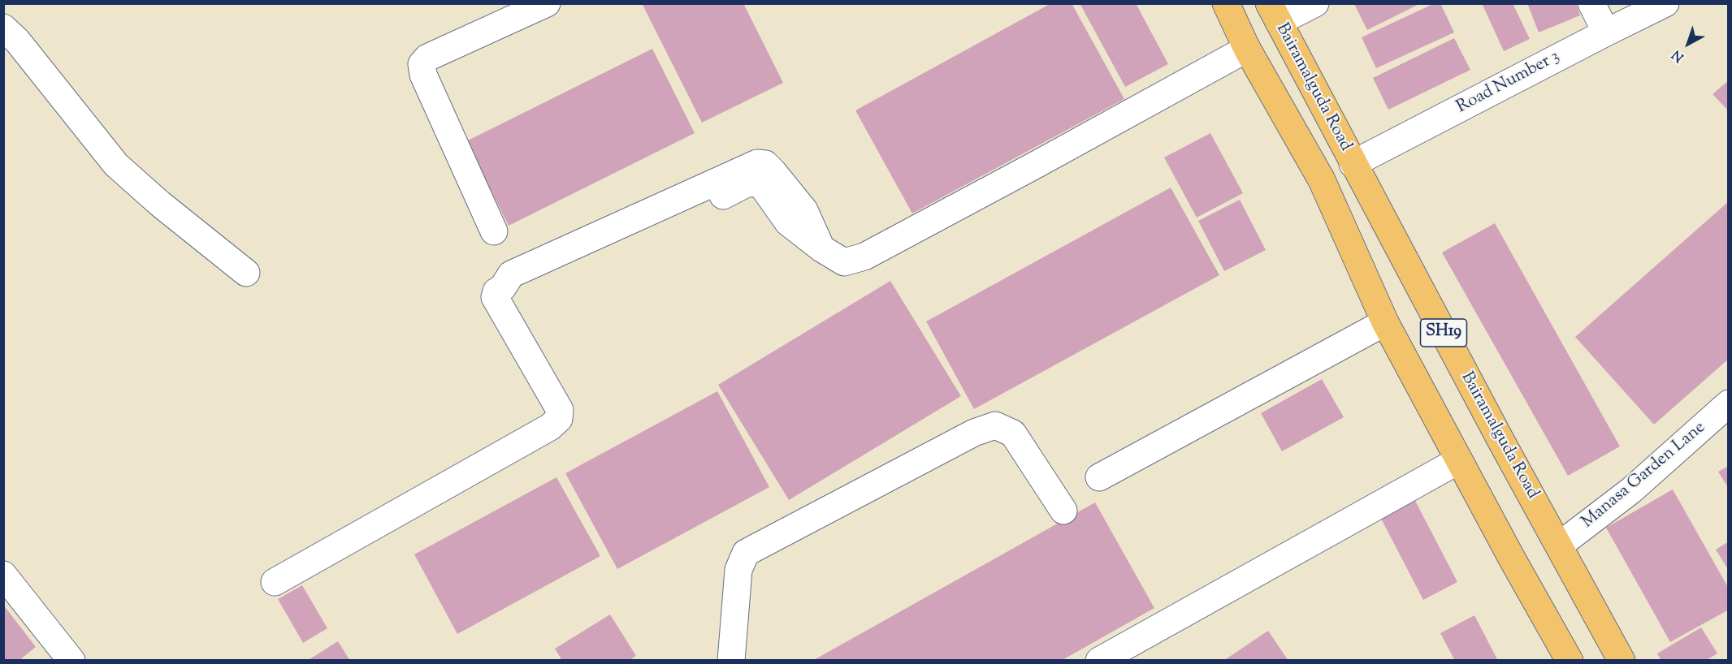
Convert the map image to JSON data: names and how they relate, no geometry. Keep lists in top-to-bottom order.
{
  "streets": {
    "main road": ["Bairamalguda Road", "SH19"],
    "street": ["Road Number 3", "Manasa Garden Lane"]
  },
  "crossings": [
    ["Road Number 3", "Bairamalguda Road"],
    ["Bairamalguda Road", "Manasa Garden Lane"]
  ],
  "north": "bottom left"
}
